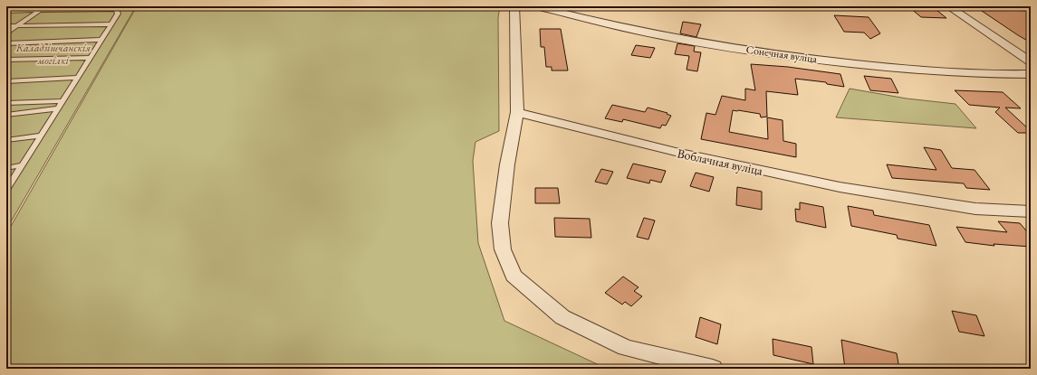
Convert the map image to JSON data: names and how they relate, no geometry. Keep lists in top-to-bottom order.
{
  "streets": {
    "street": ["Сонечная вуліца", "Воблачная вуліца"]
  },
  "parks": ["Каладзішчанскія могілкі"]
}
